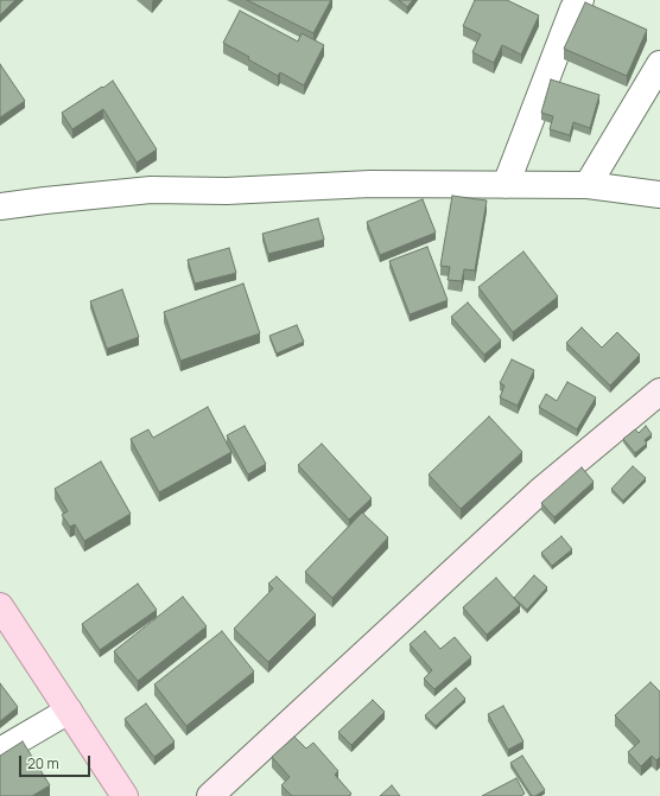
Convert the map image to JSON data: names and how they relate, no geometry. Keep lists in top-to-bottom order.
{
  "scale_bar": "20 m"
}
